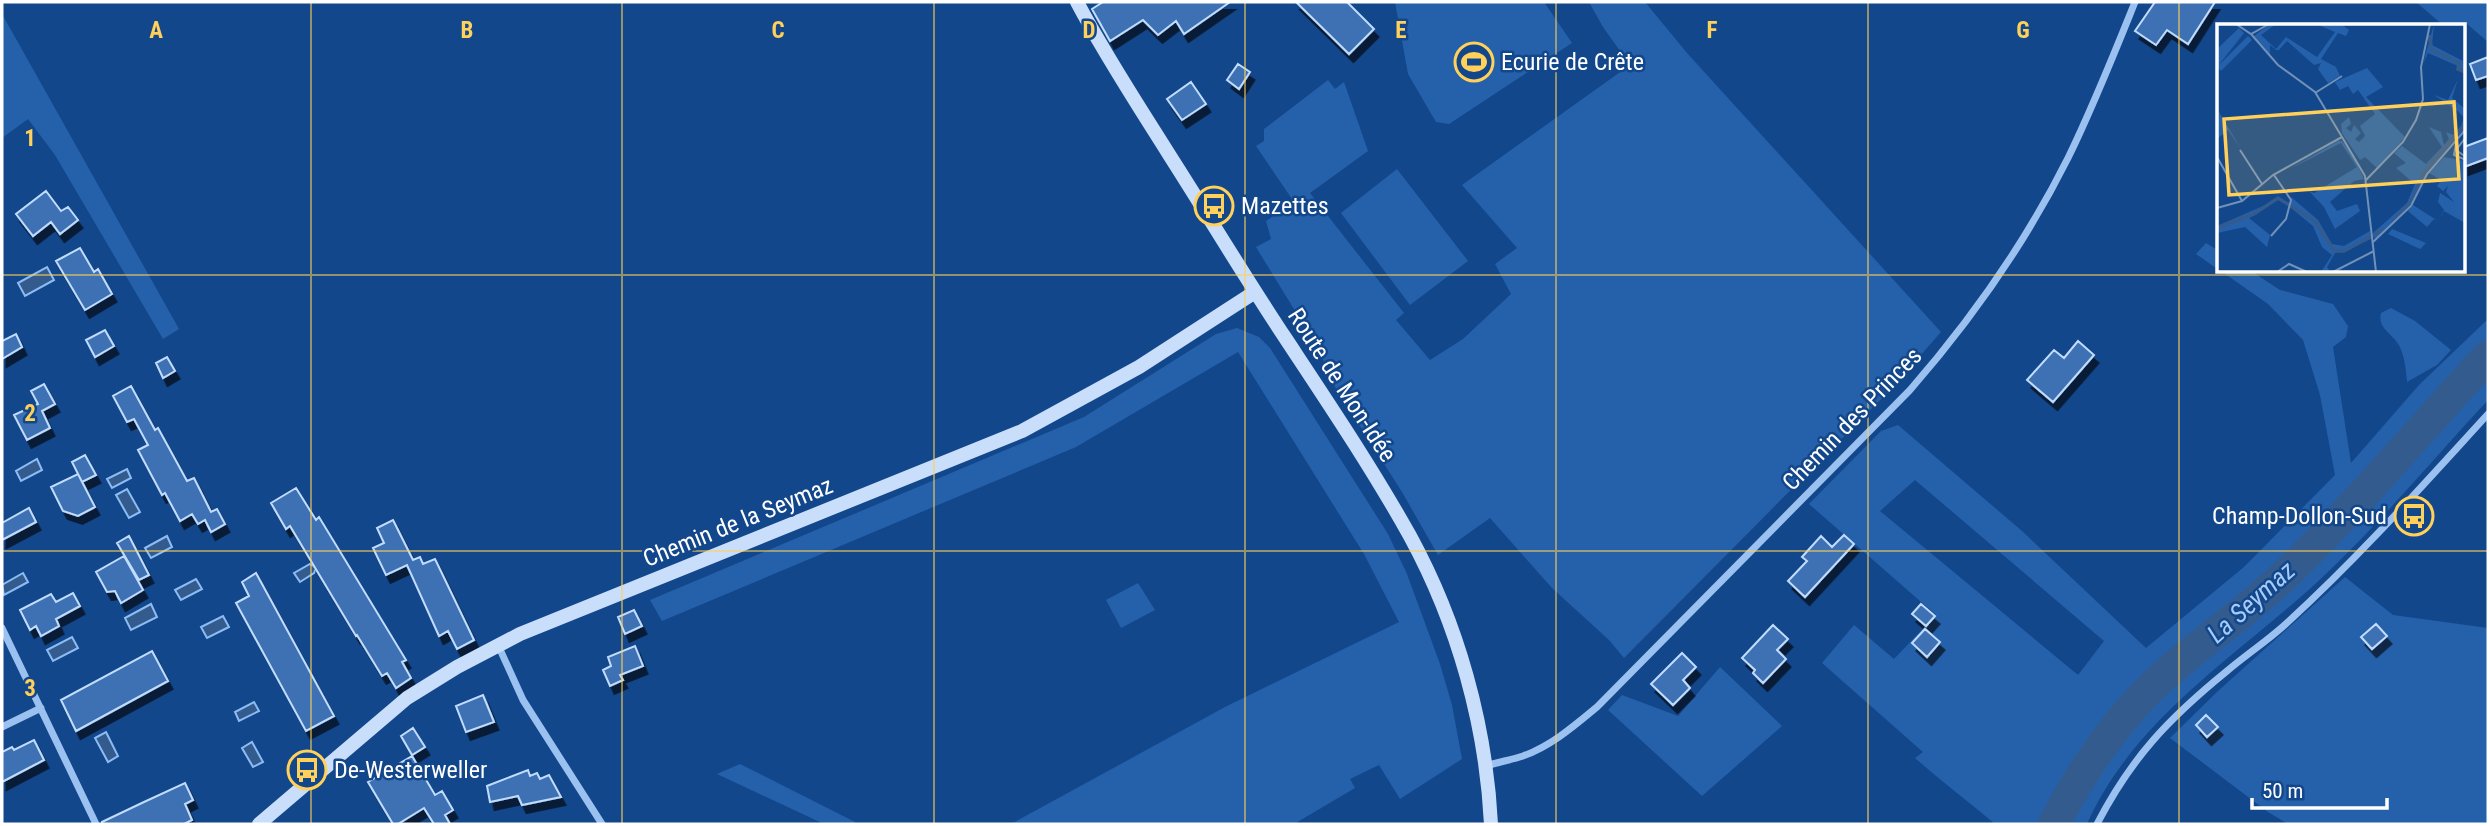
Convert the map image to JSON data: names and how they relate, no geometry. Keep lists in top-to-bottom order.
{
  "streets": {
    "street": ["Route de Mon-Idée", "Chemin des Princes", "Chemin de la Seymaz"]
  },
  "crossings": [
    ["Route de Mon-Idée", "Chemin des Princes"],
    ["Route de Mon-Idée", "Chemin de la Seymaz"]
  ],
  "water": ["La Seymaz"],
  "places": {
    "sports": ["Ecurie de Crête"],
    "bus stop": ["Mazettes", "Champ-Dollon-Sud", "De-Westerweller"]
  },
  "scale_bar": "50 m",
  "grid": {
    "columns": [
      "A",
      "B",
      "C",
      "D",
      "E",
      "F",
      "G"
    ],
    "rows": ["1", "2", "3"]
  }
}
